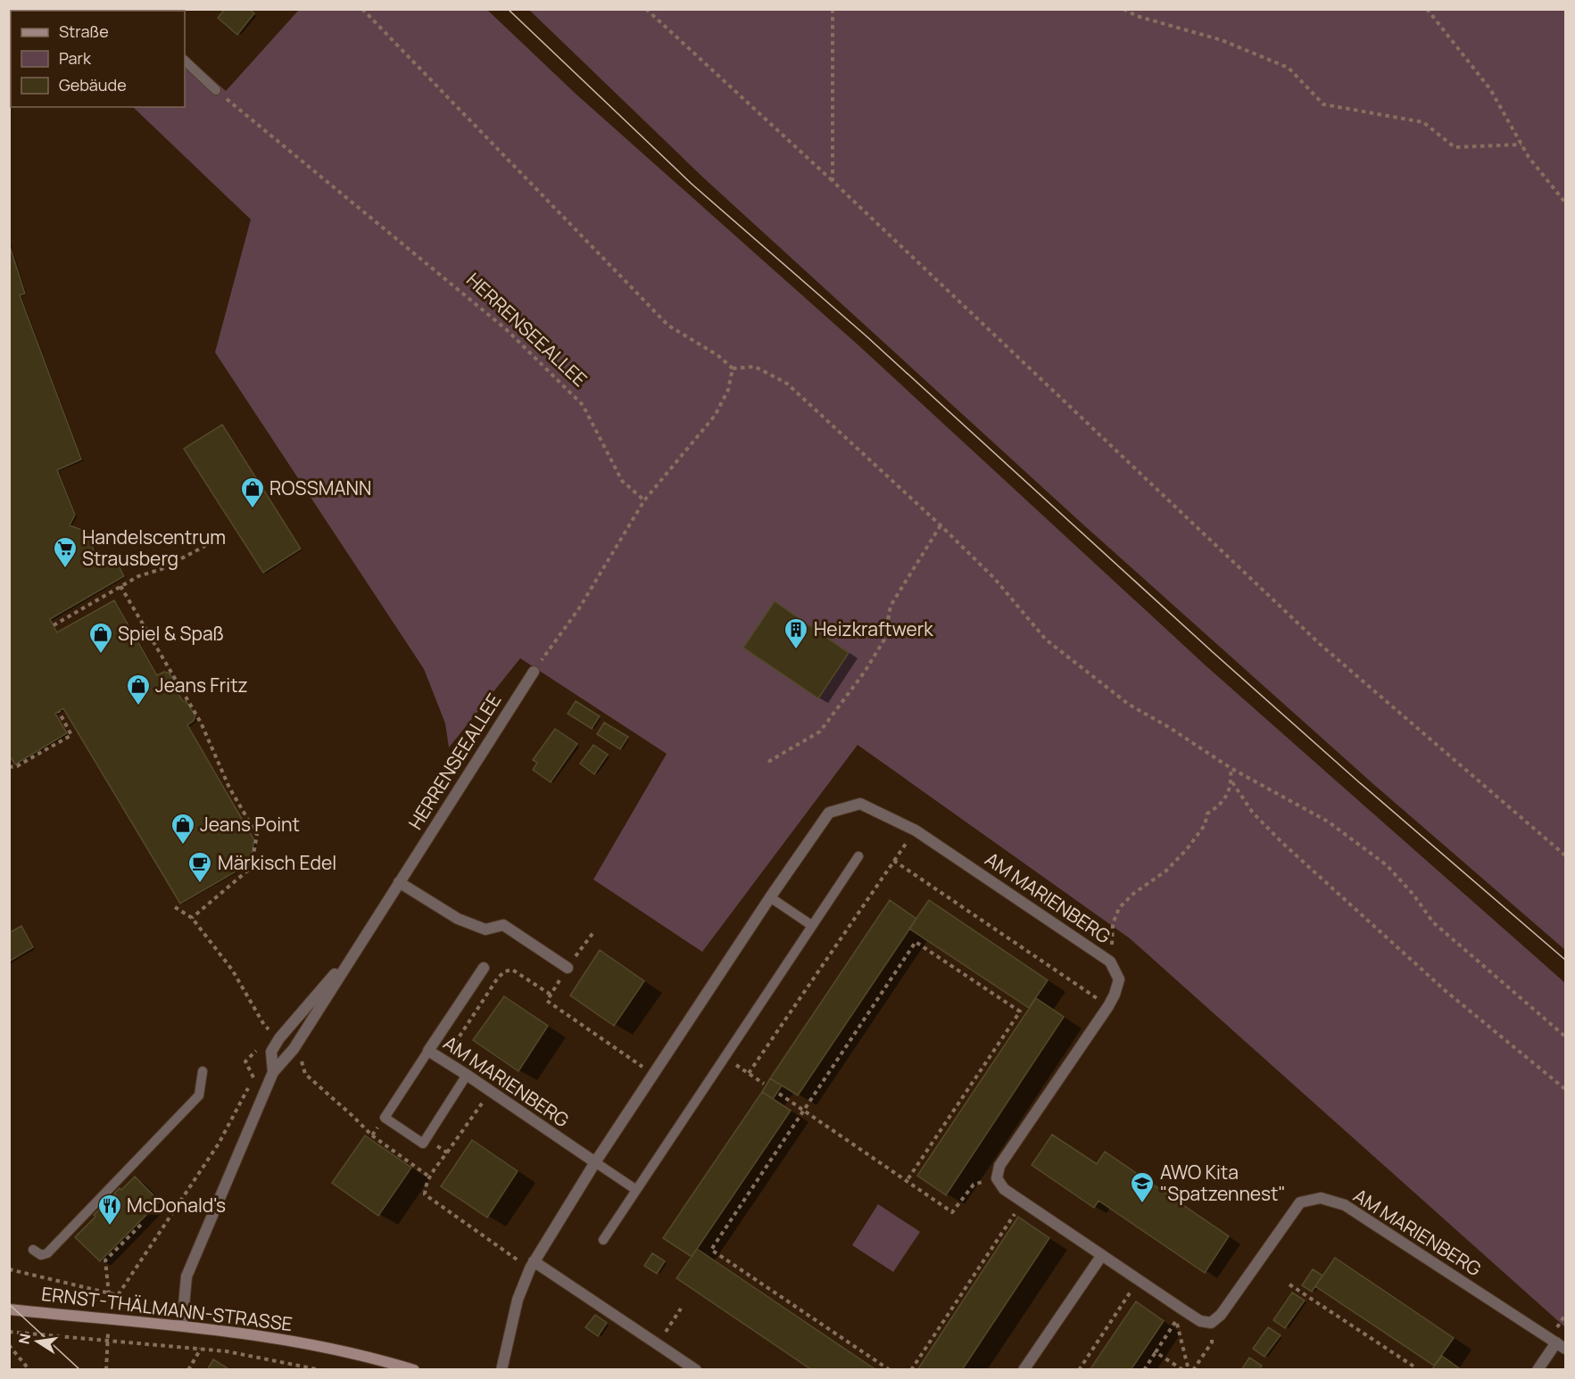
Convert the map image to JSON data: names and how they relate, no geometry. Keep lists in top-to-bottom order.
{
  "streets": {
    "main road": ["ERNST-THÄLMANN-STRASSE"],
    "street": ["HERRENSEEALLEE", "AM MARIENBERG"]
  },
  "crossings": [
    ["HERRENSEEALLEE", "ERNST-THÄLMANN-STRASSE"]
  ],
  "places": {
    "shop": [
      "ROSSMANN",
      "Spiel & Spaß",
      "Jeans Fritz",
      "Jeans Point"
    ],
    "supermarket": ["Handelscentrum Strausberg"],
    "building": ["Heizkraftwerk"],
    "cafe": ["Märkisch Edel"],
    "school or university": ["AWO Kita \"Spatzennest\""],
    "restaurant": ["McDonald's"]
  },
  "legend": ["Straße", "Park", "Gebäude"],
  "north": "left"
}
